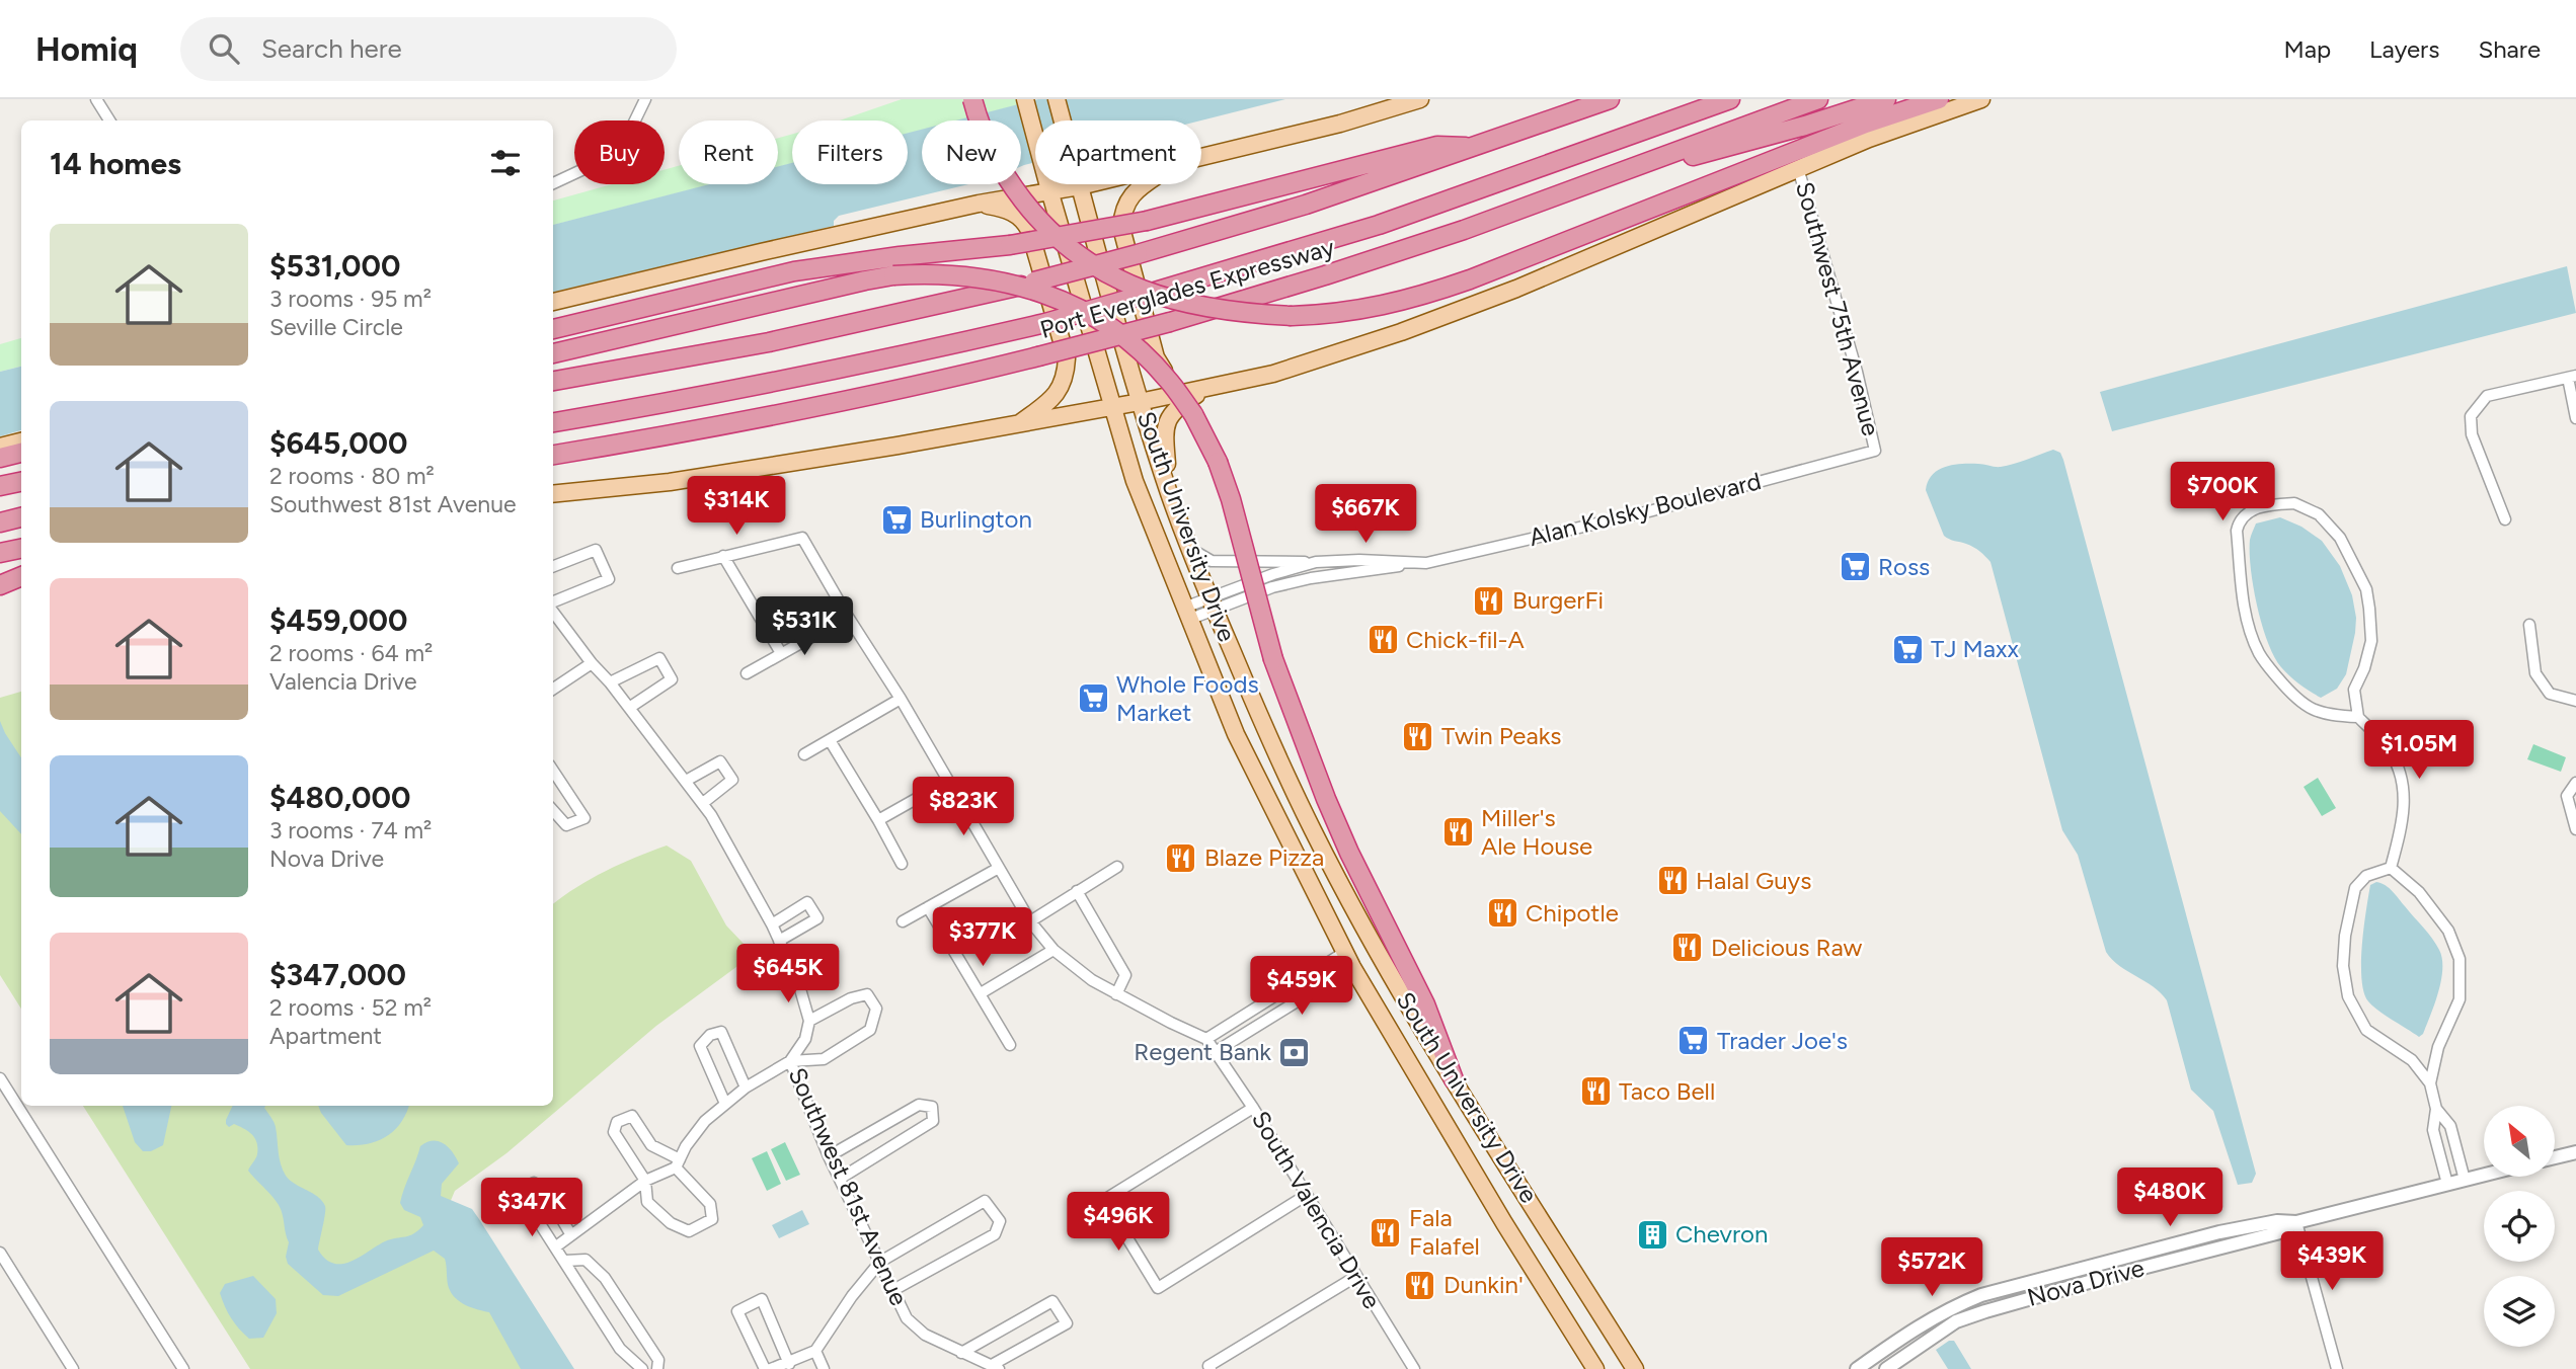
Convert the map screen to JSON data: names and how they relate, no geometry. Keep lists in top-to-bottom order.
{
  "streets": {
    "highway": ["Port Everglades Expressway"],
    "main road": ["South University Drive"],
    "street": [
      "Southwest 75th Avenue",
      "Alan Kolsky Boulevard",
      "Southwest 81st Avenue",
      "South Valencia Drive",
      "Nova Drive"
    ]
  },
  "crossings": [
    ["Southwest 75th Avenue", "Alan Kolsky Boulevard"],
    ["Alan Kolsky Boulevard", "South University Drive"]
  ],
  "places": {
    "supermarket": [
      "Burlington",
      "Ross",
      "TJ Maxx",
      "Whole Foods Market",
      "Trader Joe's"
    ],
    "restaurant": [
      "BurgerFi",
      "Chick-fil-A",
      "Twin Peaks",
      "Miller's Ale House",
      "Blaze Pizza",
      "Halal Guys",
      "Chipotle",
      "Delicious Raw",
      "Taco Bell",
      "Fala Falafel",
      "Dunkin'"
    ],
    "bank": ["Regent Bank"],
    "building": ["Chevron"]
  },
  "north": "top left",
  "page": {
    "header": "Homiq",
    "search": "Search here",
    "nav": ["Map", "Layers", "Share"],
    "chip": [
      "Buy",
      "Rent",
      "Filters",
      "New",
      "Apartment"
    ],
    "heading": "14 homes",
    "list": [
      {
        "name": "$531,000",
        "note": "3 rooms · 95 m² · Seville Circle"
      },
      {
        "name": "$645,000",
        "note": "2 rooms · 80 m² · Southwest 81st Avenue"
      },
      {
        "name": "$459,000",
        "note": "2 rooms · 64 m² · Valencia Drive"
      },
      {
        "name": "$480,000",
        "note": "3 rooms · 74 m² · Nova Drive"
      },
      {
        "name": "$347,000",
        "note": "2 rooms · 52 m² · Apartment"
      }
    ],
    "price": [
      "$700K",
      "$314K",
      "$667K",
      "$531K",
      "$1.05M",
      "$823K",
      "$377K",
      "$645K",
      "$459K",
      "$480K",
      "$347K",
      "$496K",
      "$439K",
      "$572K"
    ]
  }
}
